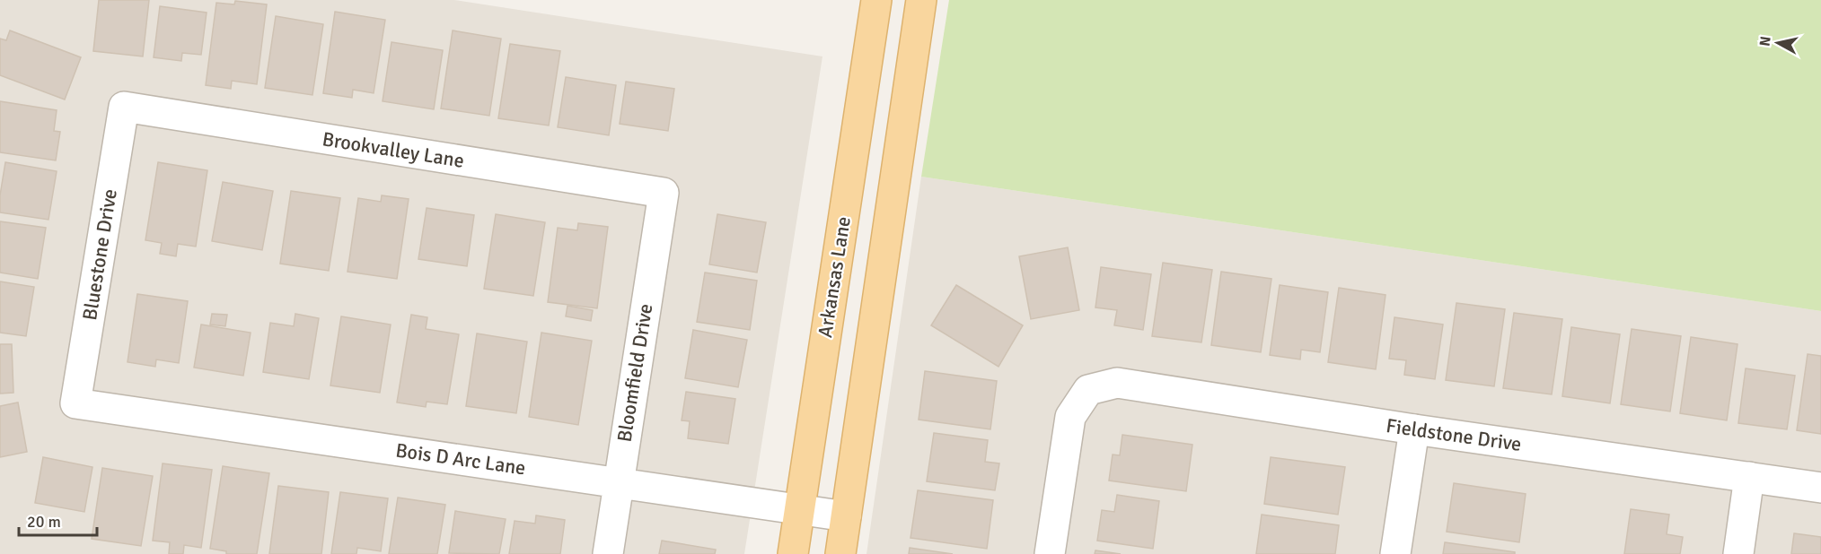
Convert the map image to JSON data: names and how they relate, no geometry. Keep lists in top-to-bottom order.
{
  "streets": {
    "main road": ["Arkansas Lane"],
    "street": [
      "Brookvalley Lane",
      "Bluestone Drive",
      "Bloomfield Drive",
      "Fieldstone Drive",
      "Bois D Arc Lane"
    ]
  },
  "crossings": [
    ["Brookvalley Lane", "Bluestone Drive"],
    ["Brookvalley Lane", "Bloomfield Drive"],
    ["Bluestone Drive", "Bois D Arc Lane"],
    ["Arkansas Lane", "Bois D Arc Lane"],
    ["Bloomfield Drive", "Bois D Arc Lane"]
  ],
  "scale_bar": "20 m",
  "north": "left"
}
